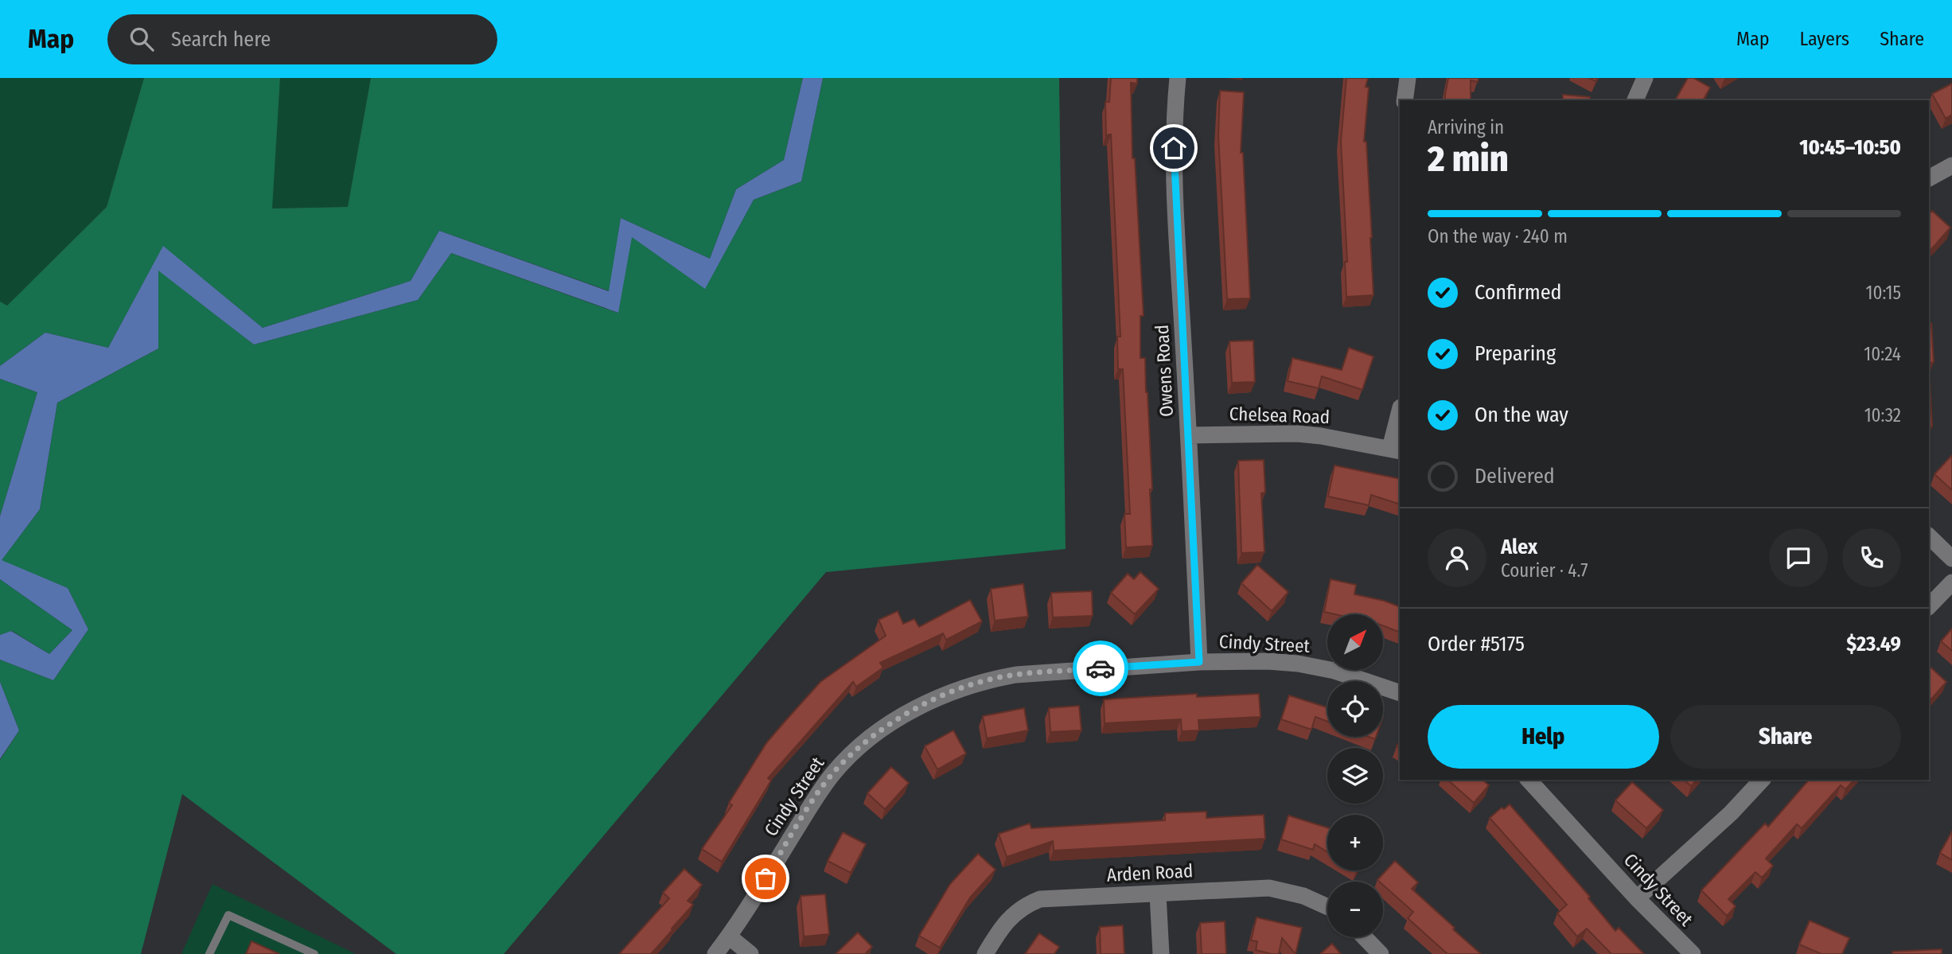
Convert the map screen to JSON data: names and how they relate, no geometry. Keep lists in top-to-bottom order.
{
  "streets": {
    "street": [
      "Owens Road",
      "Chelsea Road",
      "Cindy Street",
      "Arden Road"
    ]
  },
  "crossings": [
    ["Owens Road", "Chelsea Road"],
    ["Owens Road", "Cindy Street"]
  ],
  "north": "top right",
  "page": {
    "header": "Map",
    "search": "Search here",
    "nav": ["Map", "Layers", "Share"],
    "heading": ["2 min", "Arriving in", "10:45–10:50"],
    "panel": [
      "Alex",
      "Courier · 4.7",
      "Order #5175",
      "$23.49"
    ],
    "bar": "On the way · 240 m",
    "list": [
      ["Confirmed", "10:15"],
      ["Preparing", "10:24"],
      ["On the way", "10:32"],
      "Delivered"
    ],
    "map_buttons": ["+", "−"],
    "buttons": ["Help", "Share"]
  }
}
